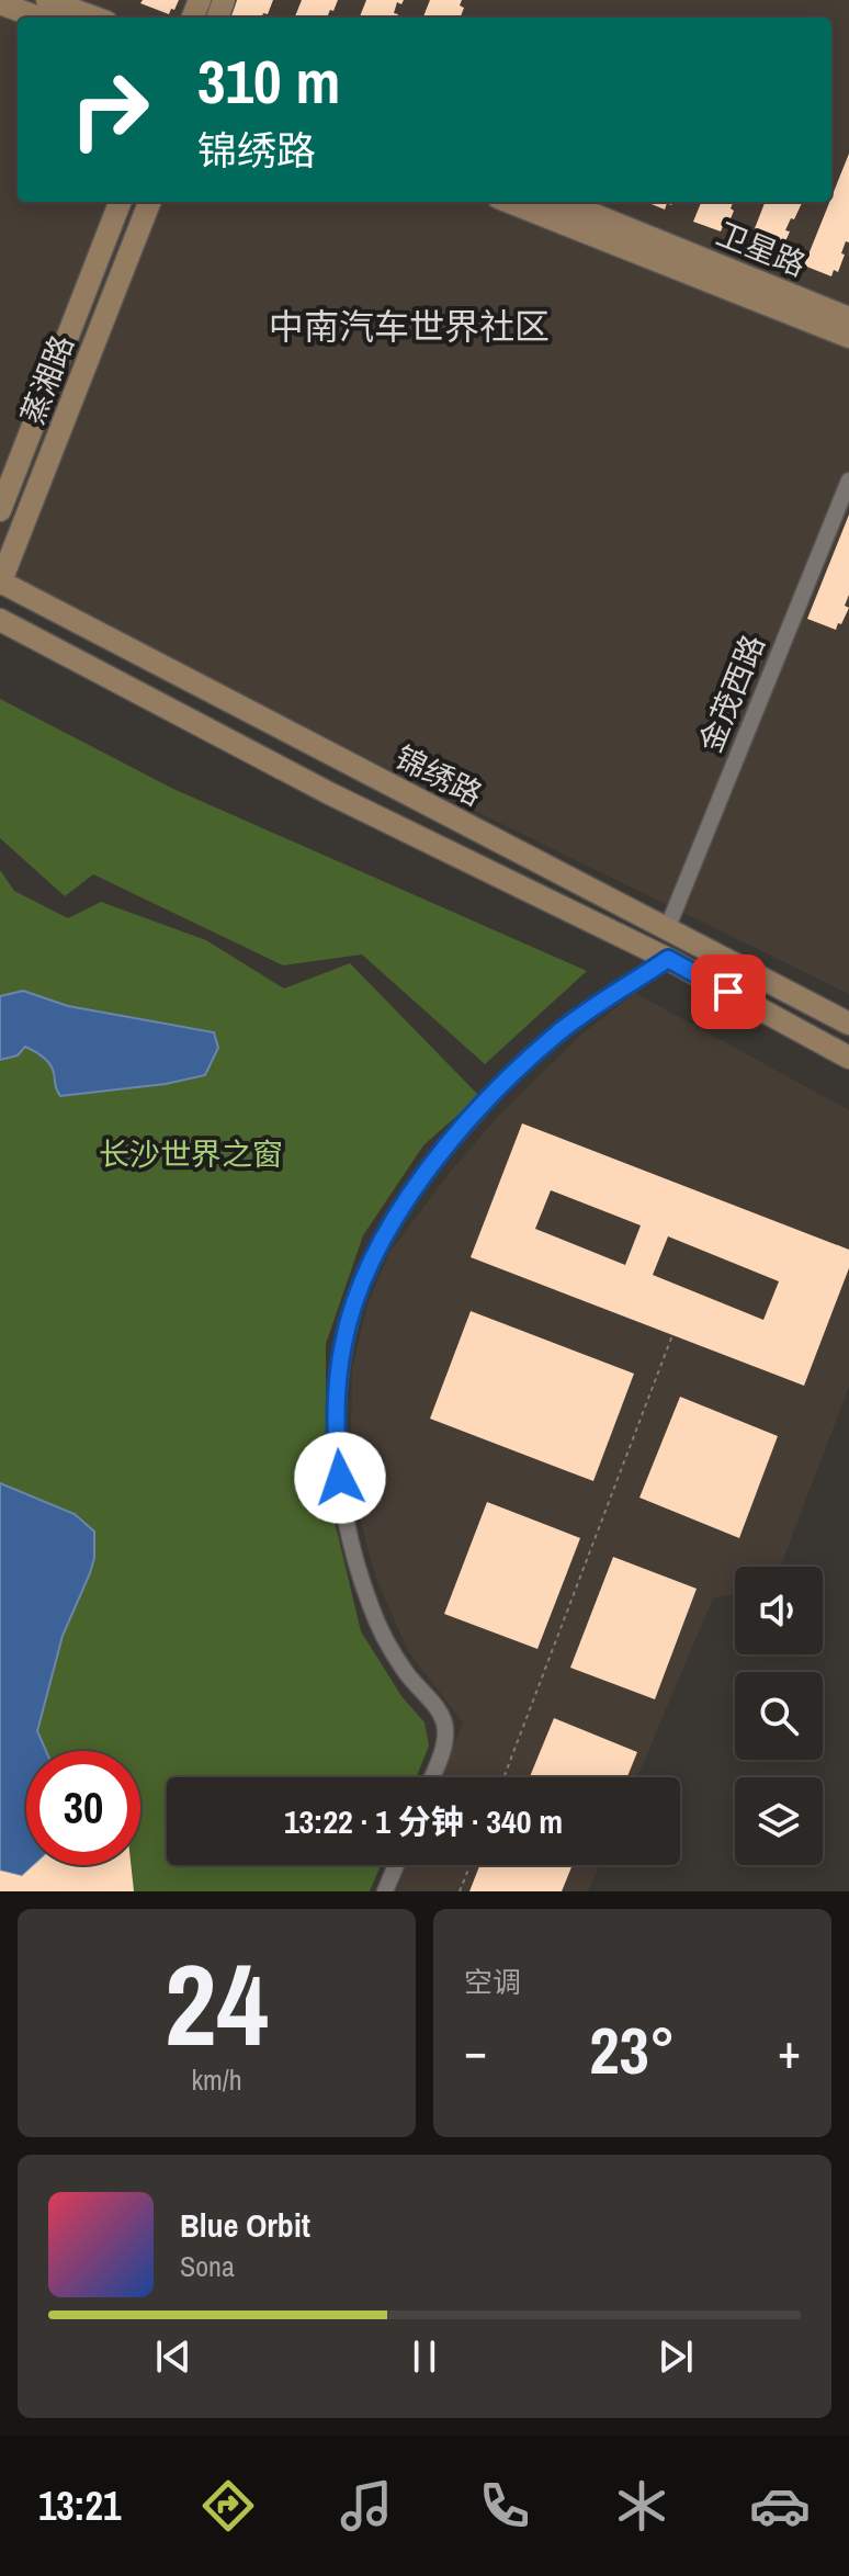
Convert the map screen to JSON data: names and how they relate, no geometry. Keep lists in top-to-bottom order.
{
  "streets": {
    "main road": ["卫星路", "蒸湘路", "锦绣路"],
    "street": ["金茂西路"]
  },
  "crossings": [
    ["蒸湘路", "锦绣路"],
    ["金茂西路", "锦绣路"]
  ],
  "districts": ["中南汽车世界社区"],
  "parks": ["长沙世界之窗"],
  "page": {
    "turn": ["310 m", "锦绣路"],
    "limit": "30",
    "trip": "13:22 · 1 分钟 · 340 m",
    "tile": [
      ["24", "km/h"],
      "空调"
    ],
    "heat": ["−", "23°", "+"],
    "song": ["Blue Orbit", "Sona"],
    "tabs": "13:21"
  }
}
